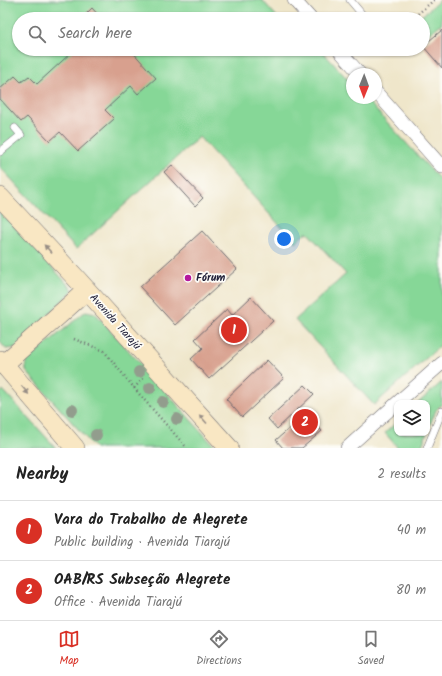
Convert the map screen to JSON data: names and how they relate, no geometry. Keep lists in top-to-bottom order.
{
  "streets": {
    "main road": ["Avenida Tiarajú"]
  },
  "places": ["Fórum"],
  "north": "bottom",
  "page": {
    "search": "Search here",
    "pins": ["1", "2"],
    "heading": ["Nearby", "2 results"],
    "list": [
      {
        "mark": "1",
        "name": "Vara do Trabalho de Alegrete",
        "note": "Public building · Avenida Tiarajú",
        "value": "40 m"
      },
      {
        "mark": "2",
        "name": "OAB/RS Subseção Alegrete",
        "note": "Office · Avenida Tiarajú",
        "value": "80 m"
      }
    ],
    "nav": ["Map", "Directions", "Saved"]
  }
}
